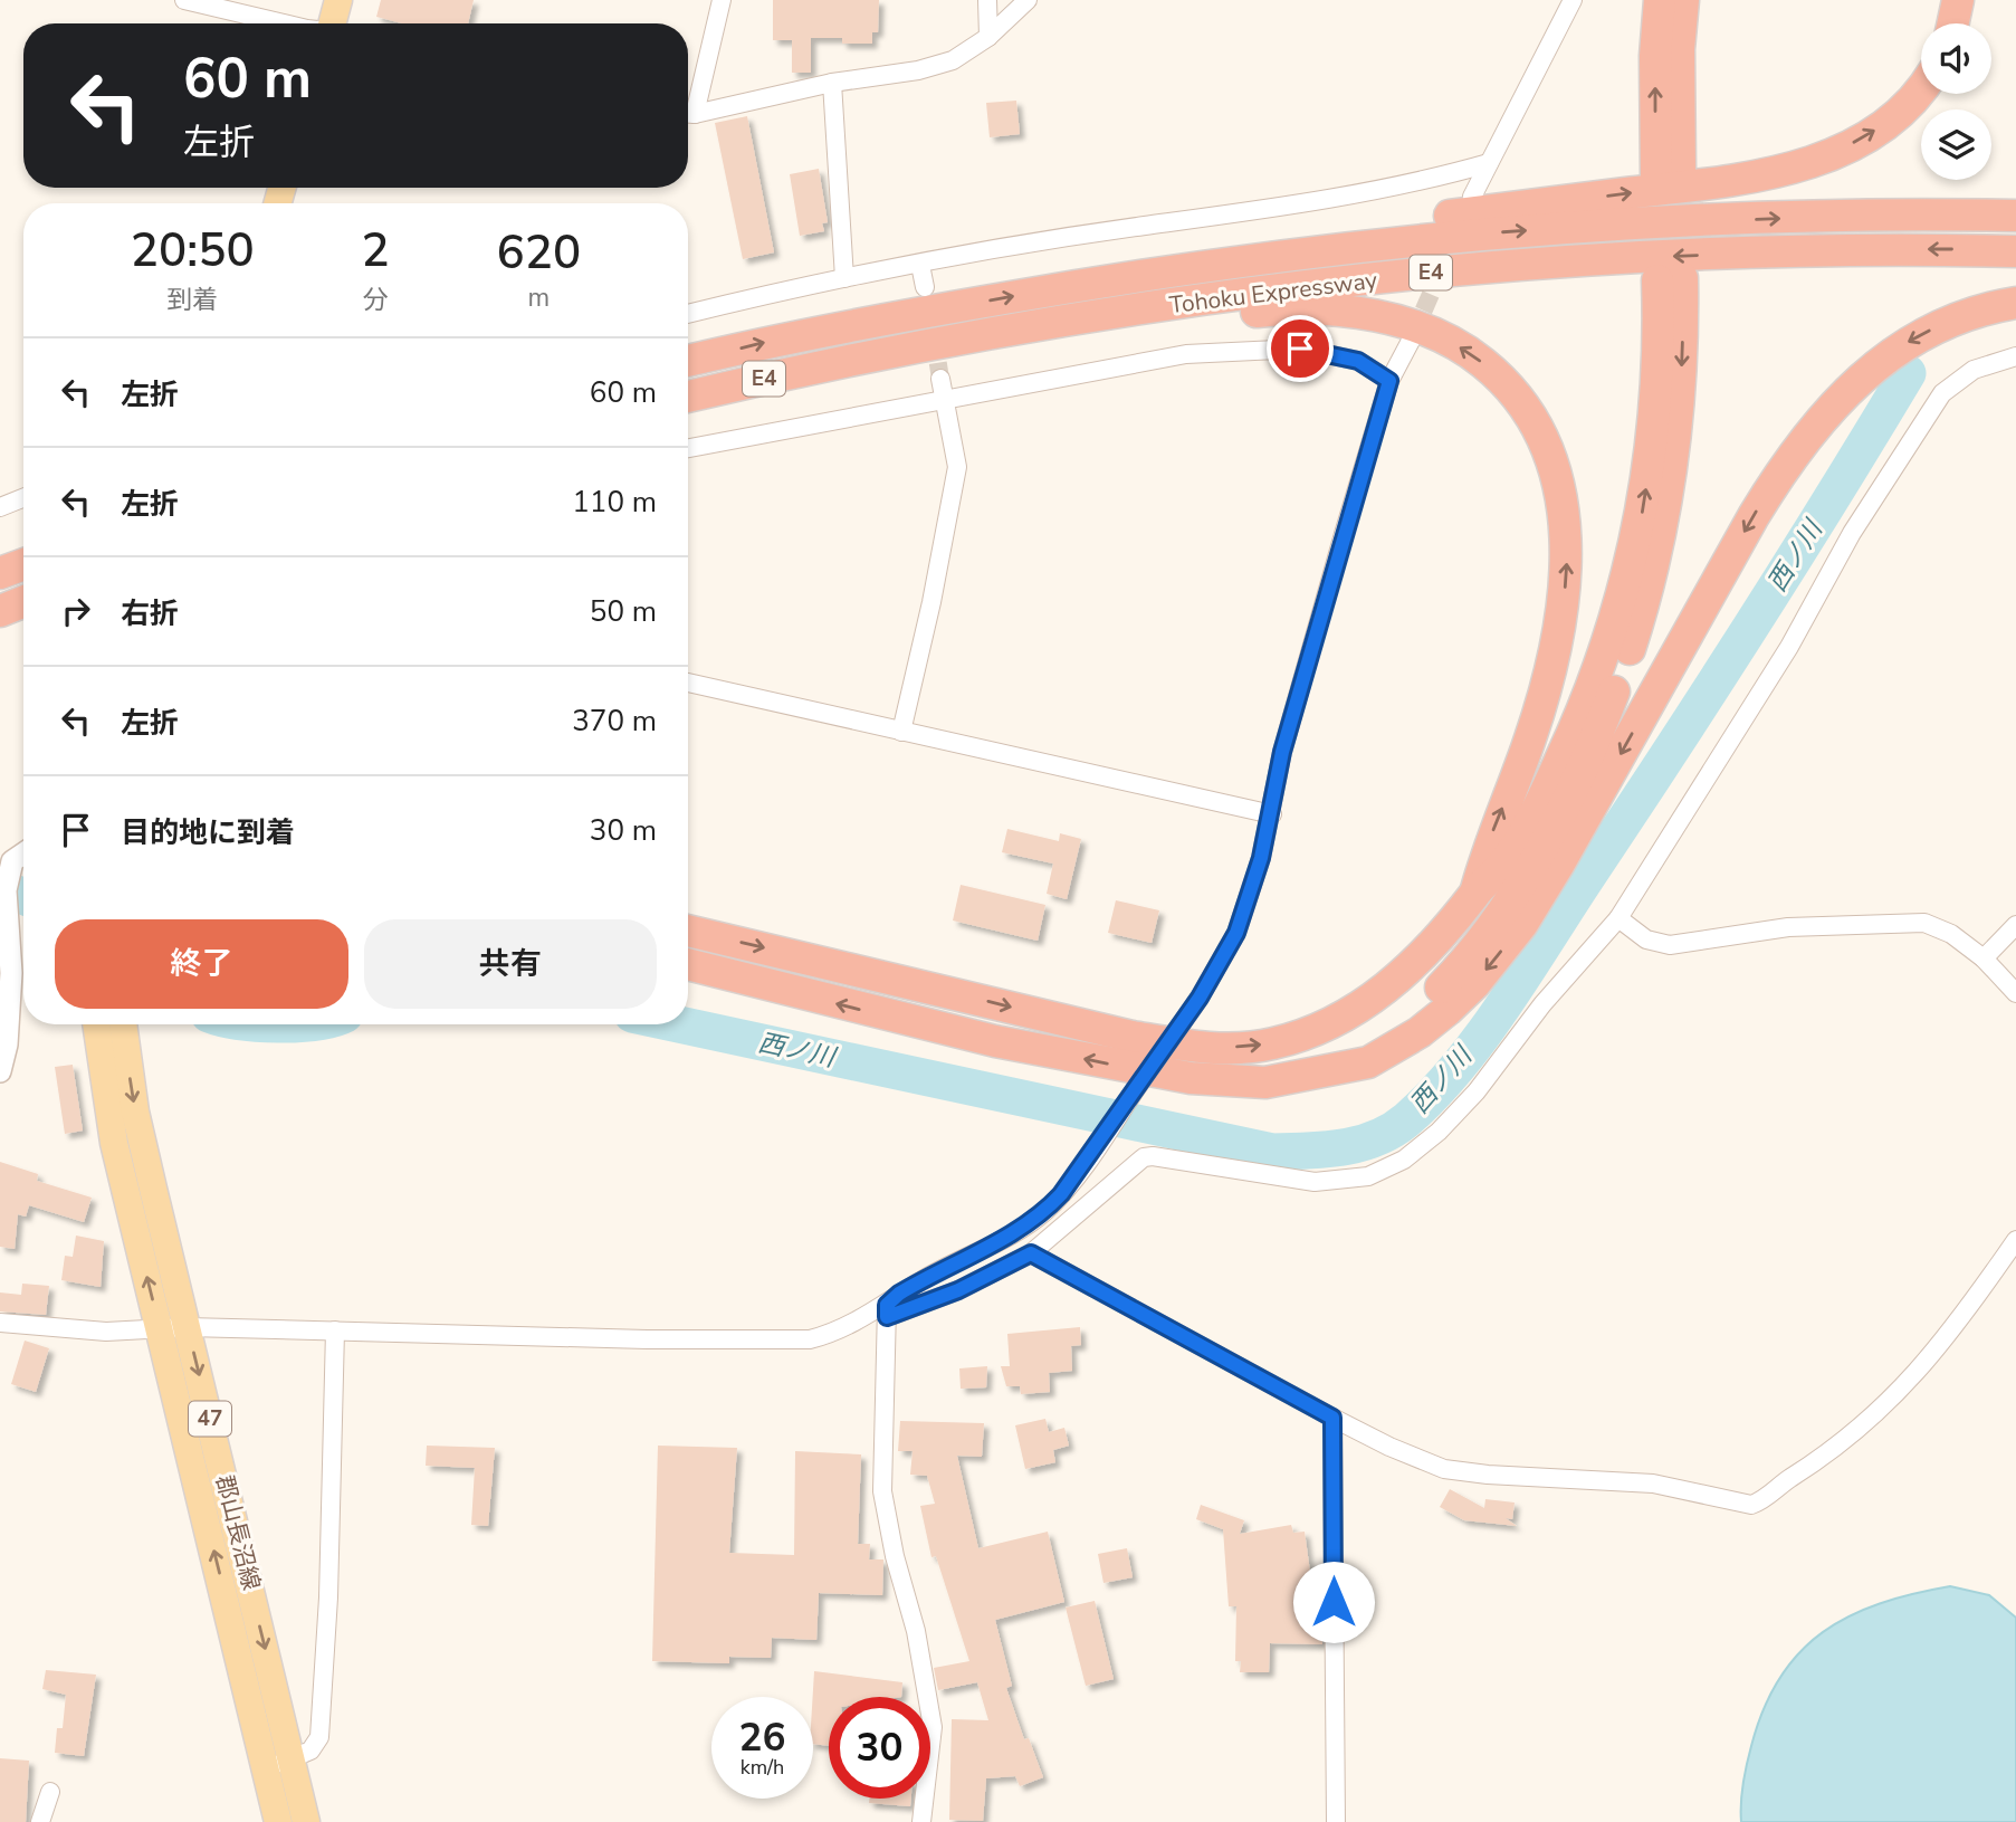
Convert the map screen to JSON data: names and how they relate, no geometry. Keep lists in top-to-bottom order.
{
  "streets": {
    "highway": ["E4", "Tohoku Expressway"],
    "main road": ["47", "郡山長沼線"]
  },
  "water": ["西ノ川"],
  "page": {
    "turn": ["60 m", "左折"],
    "eta": [
      "20:50",
      "到着",
      "2",
      "分",
      "620",
      "m"
    ],
    "list": [
      {
        "name": "左折",
        "value": "60 m"
      },
      {
        "name": "左折",
        "value": "110 m"
      },
      {
        "name": "右折",
        "value": "50 m"
      },
      {
        "name": "左折",
        "value": "370 m"
      },
      {
        "name": "目的地に到着",
        "value": "30 m"
      }
    ],
    "buttons": ["終了", "共有"],
    "speed": "26 km/h",
    "limit": "30"
  }
}
